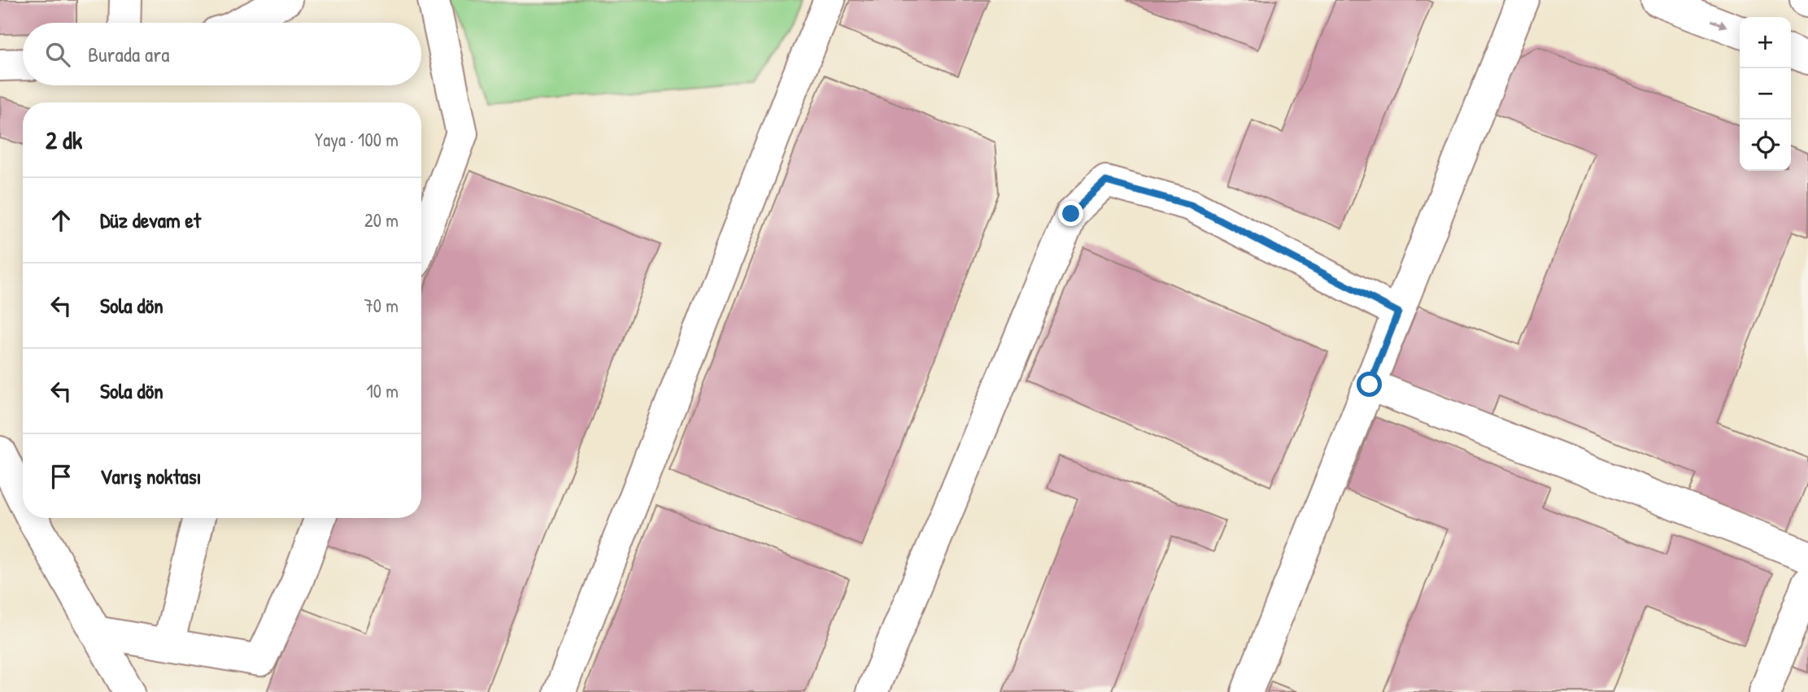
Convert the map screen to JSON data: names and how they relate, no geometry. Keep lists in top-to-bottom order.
{
  "page": {
    "map_buttons": ["+", "−"],
    "search": "Burada ara",
    "heading": ["2 dk", "Yaya · 100 m"],
    "list": [
      ["Düz devam et", "20 m"],
      ["Sola dön", "70 m"],
      ["Sola dön", "10 m"],
      "Varış noktası"
    ]
  }
}
